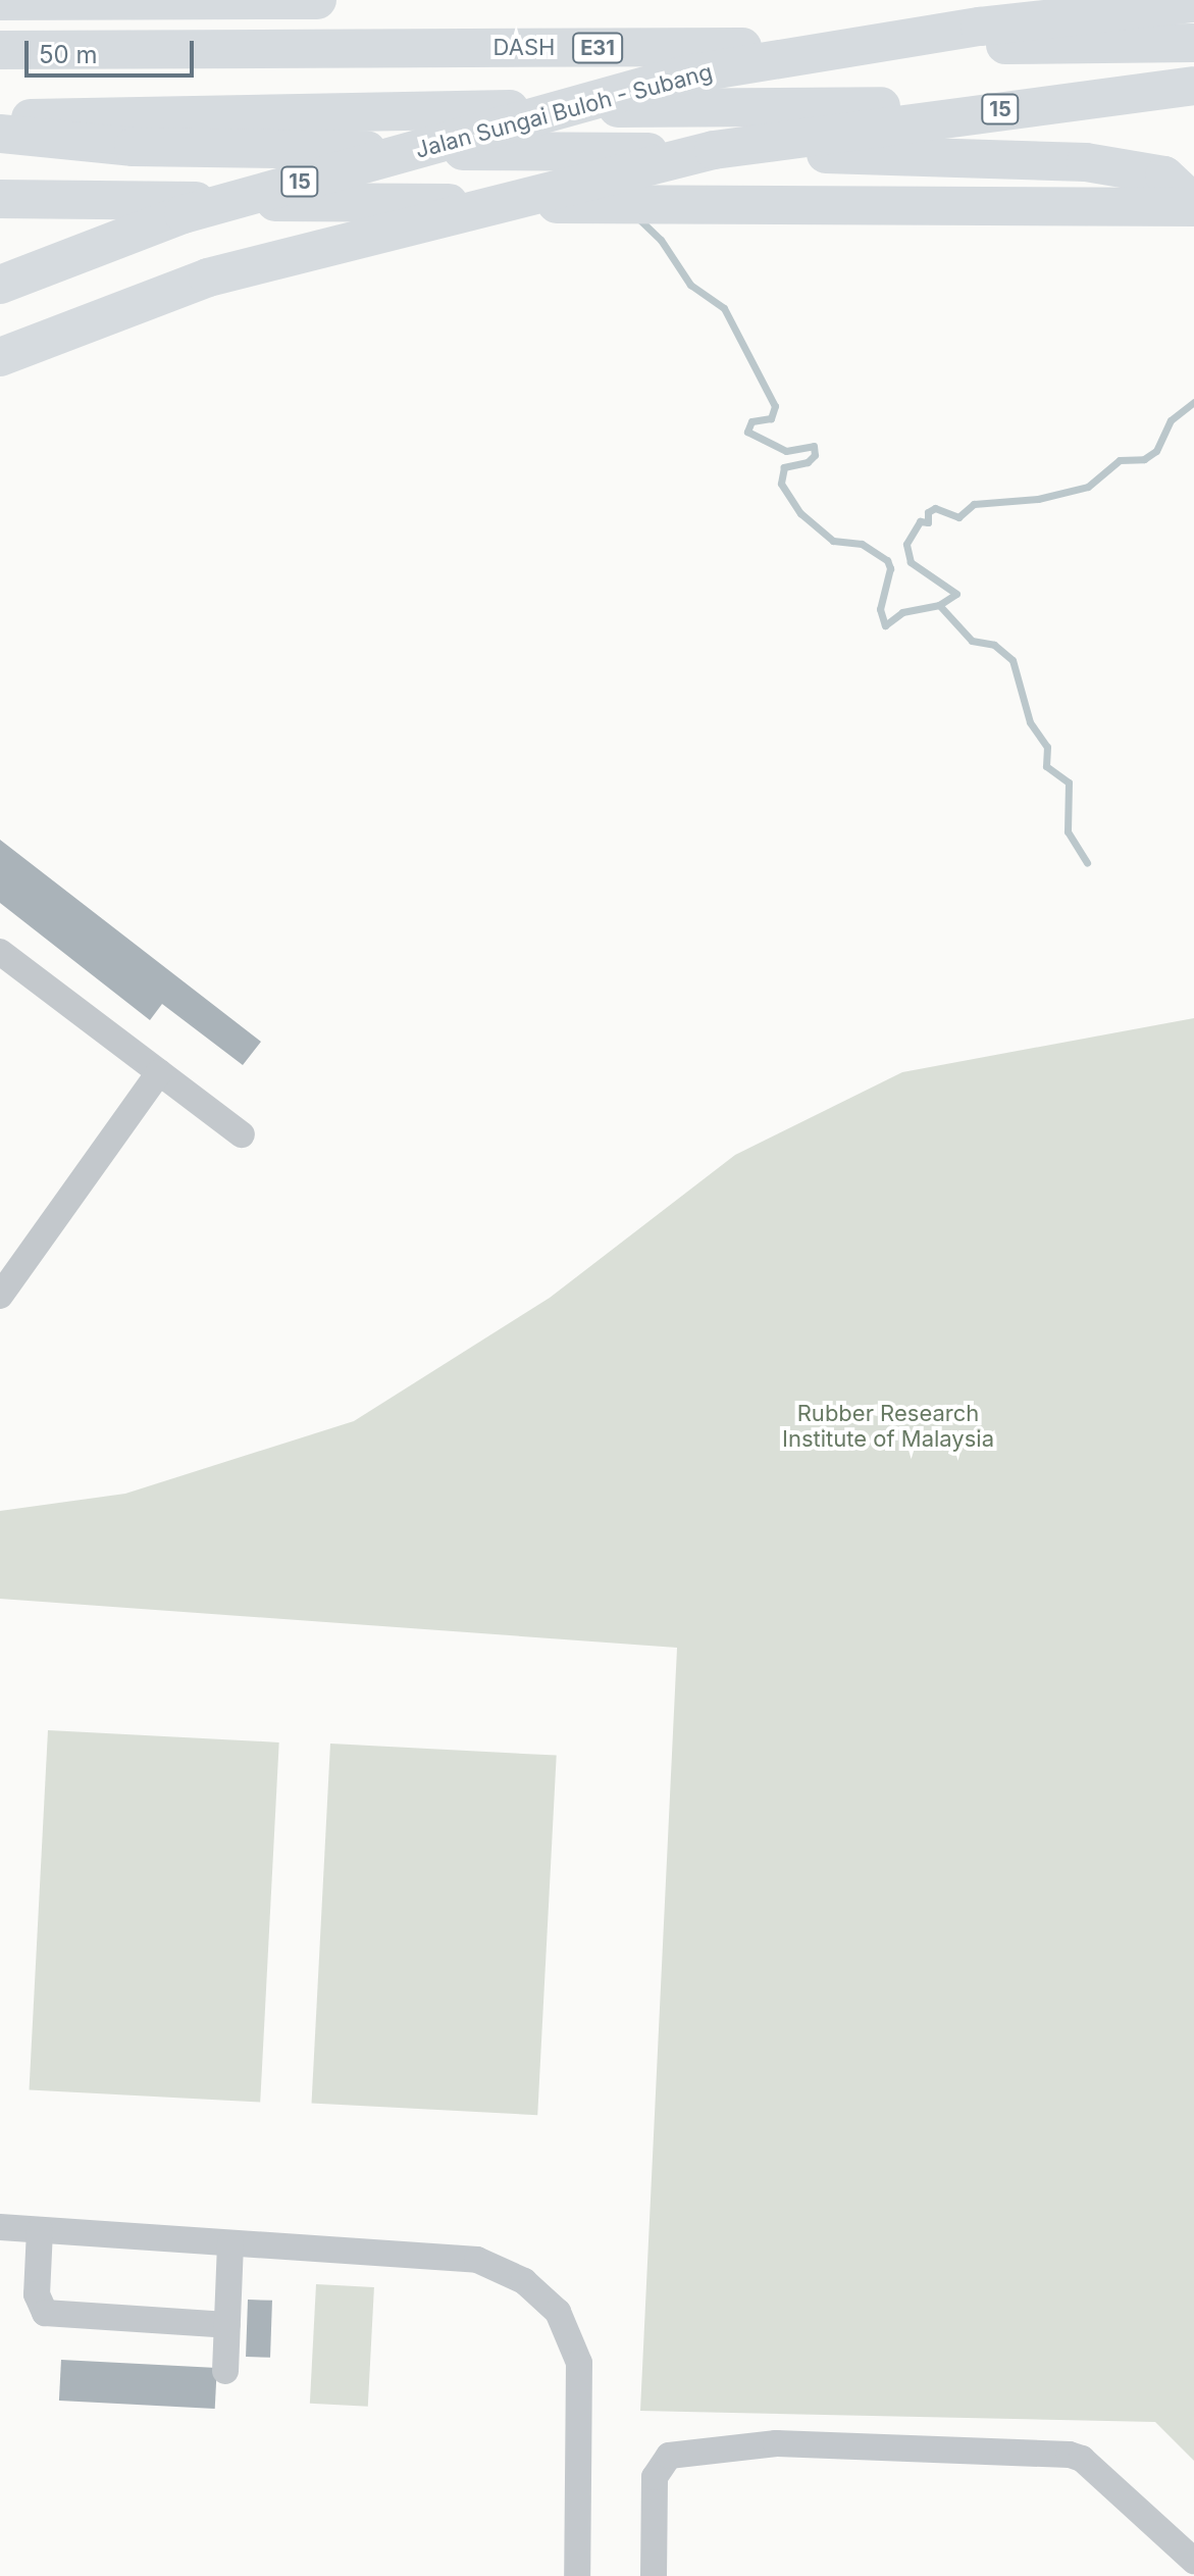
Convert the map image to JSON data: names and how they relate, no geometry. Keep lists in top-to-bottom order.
{
  "streets": {
    "highway": [
      "DASH",
      "E31",
      "15",
      "Jalan Sungai Buloh - Subang"
    ]
  },
  "parks": ["Rubber Research Institute of Malaysia"],
  "scale_bar": "50 m"
}
